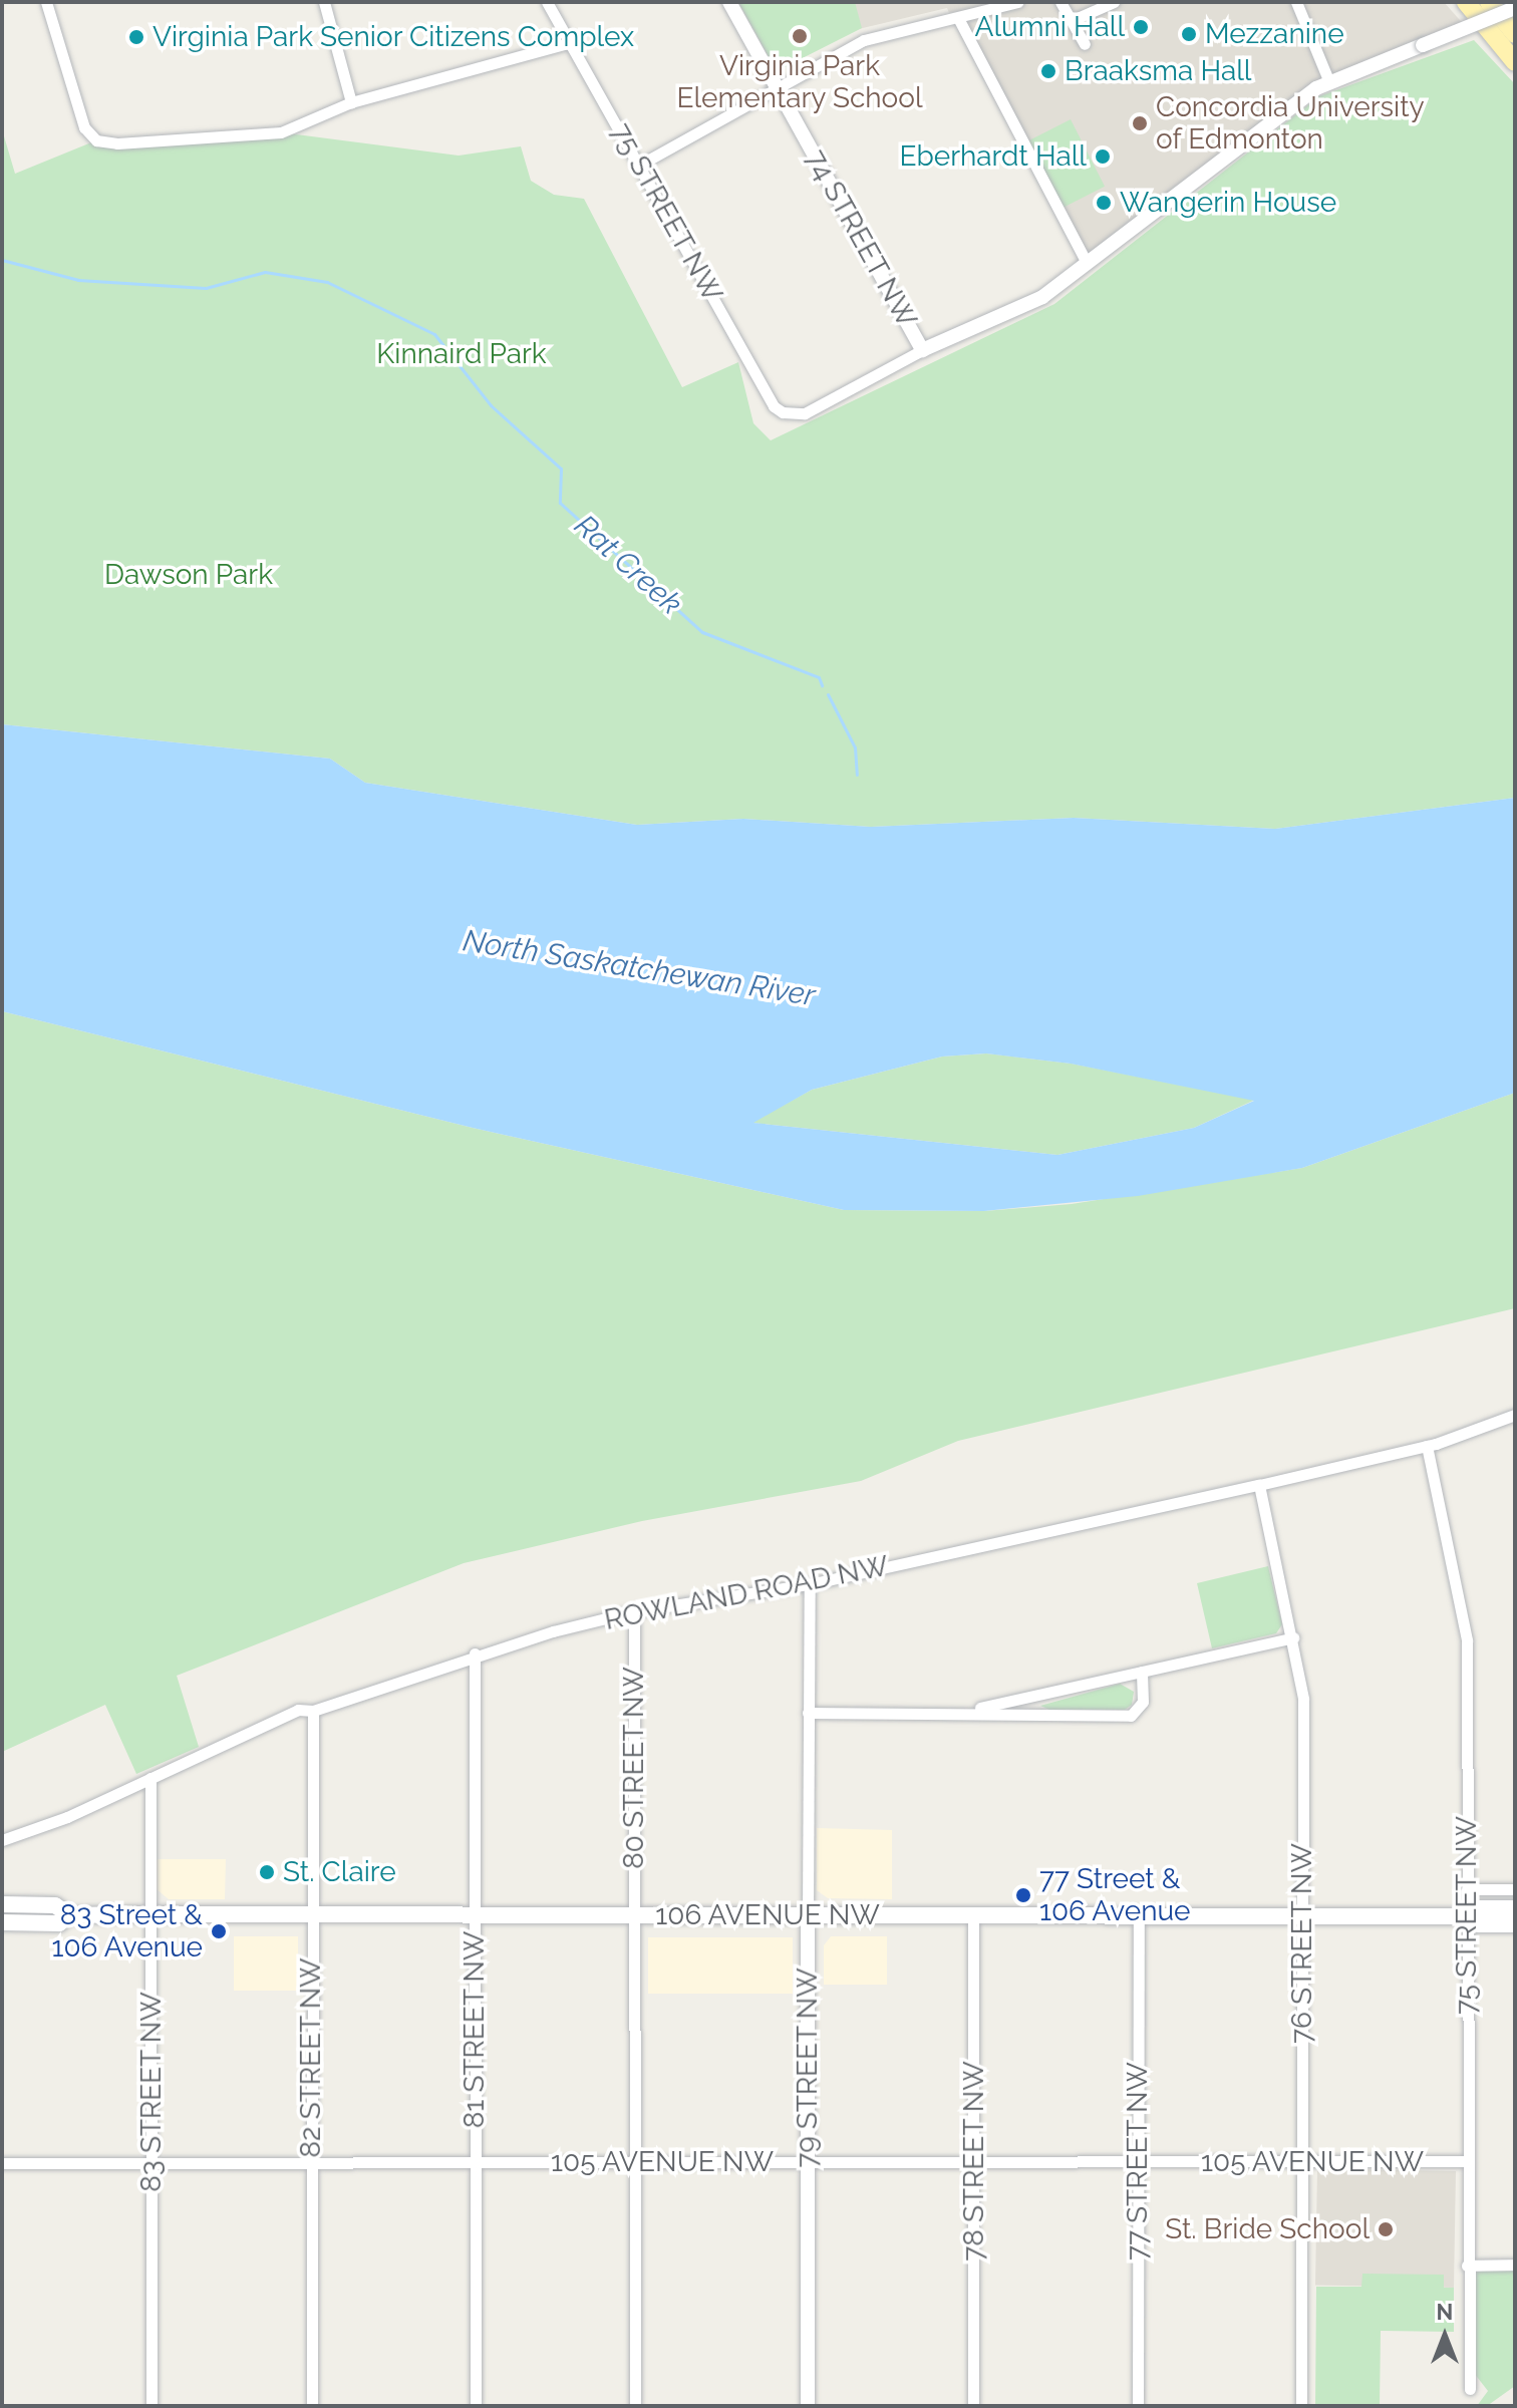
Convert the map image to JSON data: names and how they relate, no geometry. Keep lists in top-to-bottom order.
{
  "streets": {
    "main road": ["106 AVENUE NW"],
    "street": [
      "75 STREET NW",
      "74 STREET NW",
      "ROWLAND ROAD NW",
      "80 STREET NW",
      "76 STREET NW",
      "81 STREET NW",
      "82 STREET NW",
      "79 STREET NW",
      "83 STREET NW",
      "78 STREET NW",
      "77 STREET NW",
      "105 AVENUE NW"
    ]
  },
  "crossings": [
    ["75 STREET NW", "74 STREET NW"],
    ["75 STREET NW", "ROWLAND ROAD NW"],
    ["75 STREET NW", "106 AVENUE NW"],
    ["75 STREET NW", "105 AVENUE NW"],
    ["ROWLAND ROAD NW", "80 STREET NW"],
    ["ROWLAND ROAD NW", "76 STREET NW"],
    ["ROWLAND ROAD NW", "81 STREET NW"],
    ["ROWLAND ROAD NW", "82 STREET NW"],
    ["ROWLAND ROAD NW", "79 STREET NW"],
    ["ROWLAND ROAD NW", "83 STREET NW"],
    ["80 STREET NW", "106 AVENUE NW"],
    ["80 STREET NW", "105 AVENUE NW"],
    ["106 AVENUE NW", "76 STREET NW"],
    ["106 AVENUE NW", "81 STREET NW"],
    ["106 AVENUE NW", "82 STREET NW"],
    ["106 AVENUE NW", "79 STREET NW"],
    ["106 AVENUE NW", "83 STREET NW"],
    ["106 AVENUE NW", "78 STREET NW"],
    ["106 AVENUE NW", "77 STREET NW"],
    ["76 STREET NW", "105 AVENUE NW"],
    ["81 STREET NW", "105 AVENUE NW"],
    ["82 STREET NW", "105 AVENUE NW"],
    ["79 STREET NW", "105 AVENUE NW"],
    ["83 STREET NW", "105 AVENUE NW"],
    ["78 STREET NW", "105 AVENUE NW"],
    ["77 STREET NW", "105 AVENUE NW"]
  ],
  "water": ["Rat Creek", "North Saskatchewan River"],
  "parks": ["Kinnaird Park", "Dawson Park"],
  "places": [
    "Alumni Hall",
    "Mezzanine",
    "Virginia Park Elementary School",
    "Virginia Park Senior Citizens Complex",
    "Braaksma Hall",
    "Concordia University of Edmonton",
    "Eberhardt Hall",
    "Wangerin House",
    "St. Claire",
    "77 Street & 106 Avenue",
    "83 Street & 106 Avenue",
    "St. Bride School"
  ],
  "north": "top"
}
